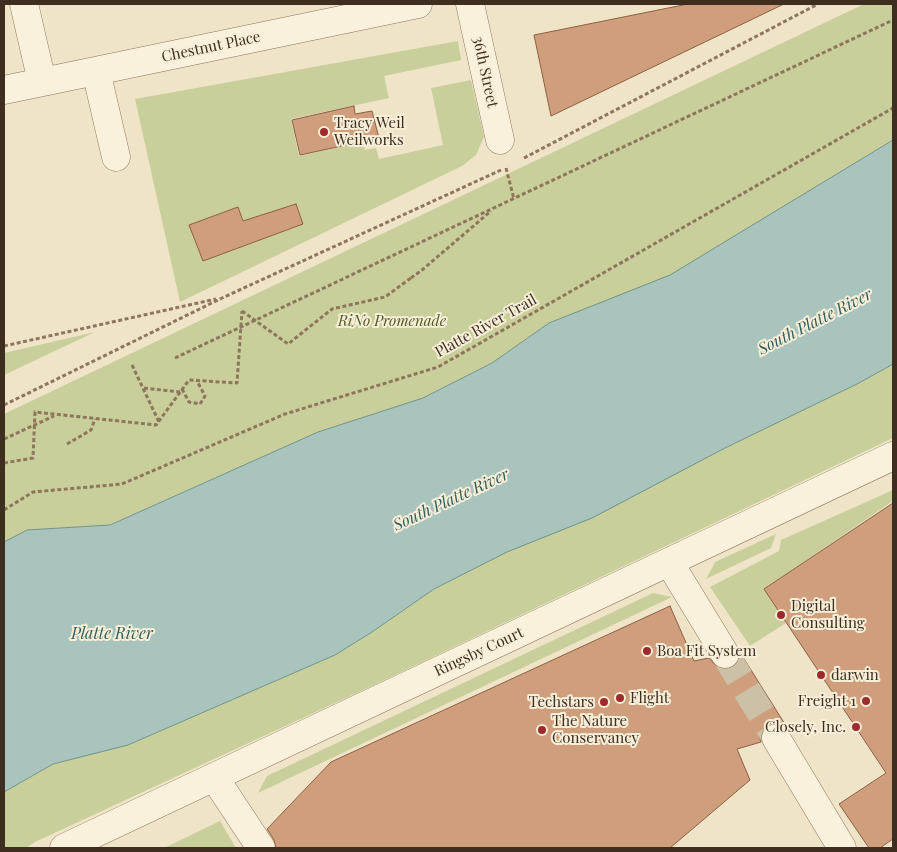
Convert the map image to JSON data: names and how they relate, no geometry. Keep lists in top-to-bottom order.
{
  "streets": {
    "street": ["Chestnut Place", "36th Street", "Ringsby Court"],
    "path": ["Platte River Trail"]
  },
  "water": ["South Platte River", "Platte River"],
  "parks": ["RiNo Promenade"],
  "places": [
    "Tracy Weil Weilworks",
    "Digital Consulting",
    "Boa Fit System",
    "darwin",
    "Flight",
    "Freight 1",
    "Techstars",
    "Closely, Inc.",
    "The Nature Conservancy"
  ]
}
